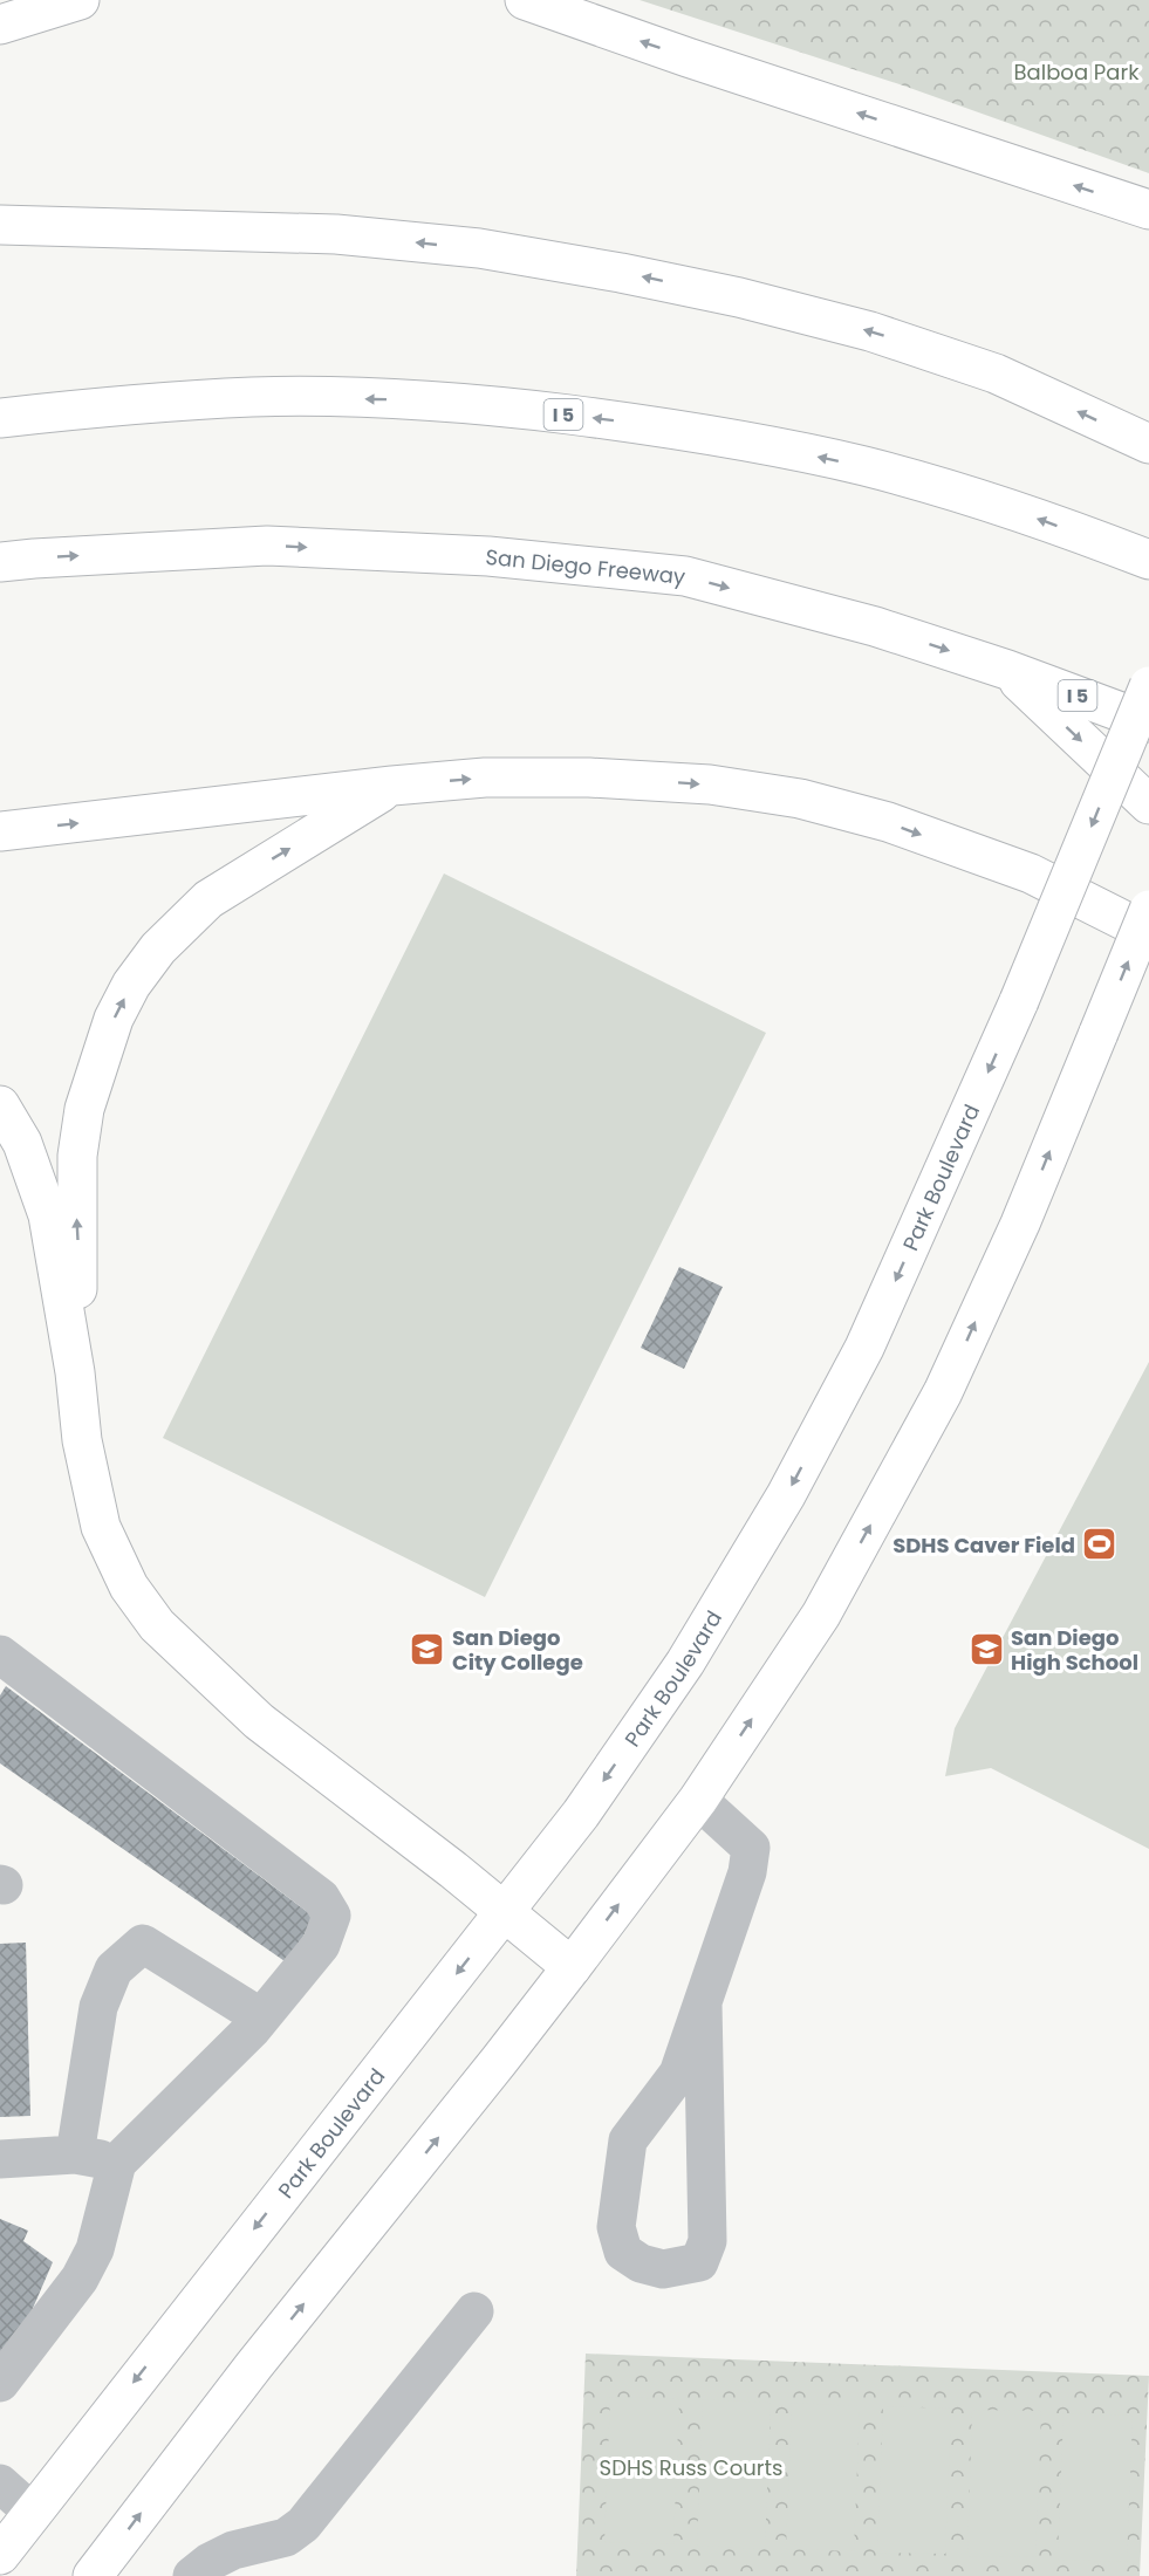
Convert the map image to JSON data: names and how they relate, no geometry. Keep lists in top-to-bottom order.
{
  "streets": {
    "main road": ["I 5", "San Diego Freeway", "Park Boulevard"]
  },
  "parks": ["Balboa Park", "SDHS Russ Courts"],
  "places": {
    "sports": ["SDHS Caver Field"],
    "school or university": ["San Diego City College", "San Diego High School"]
  }
}
